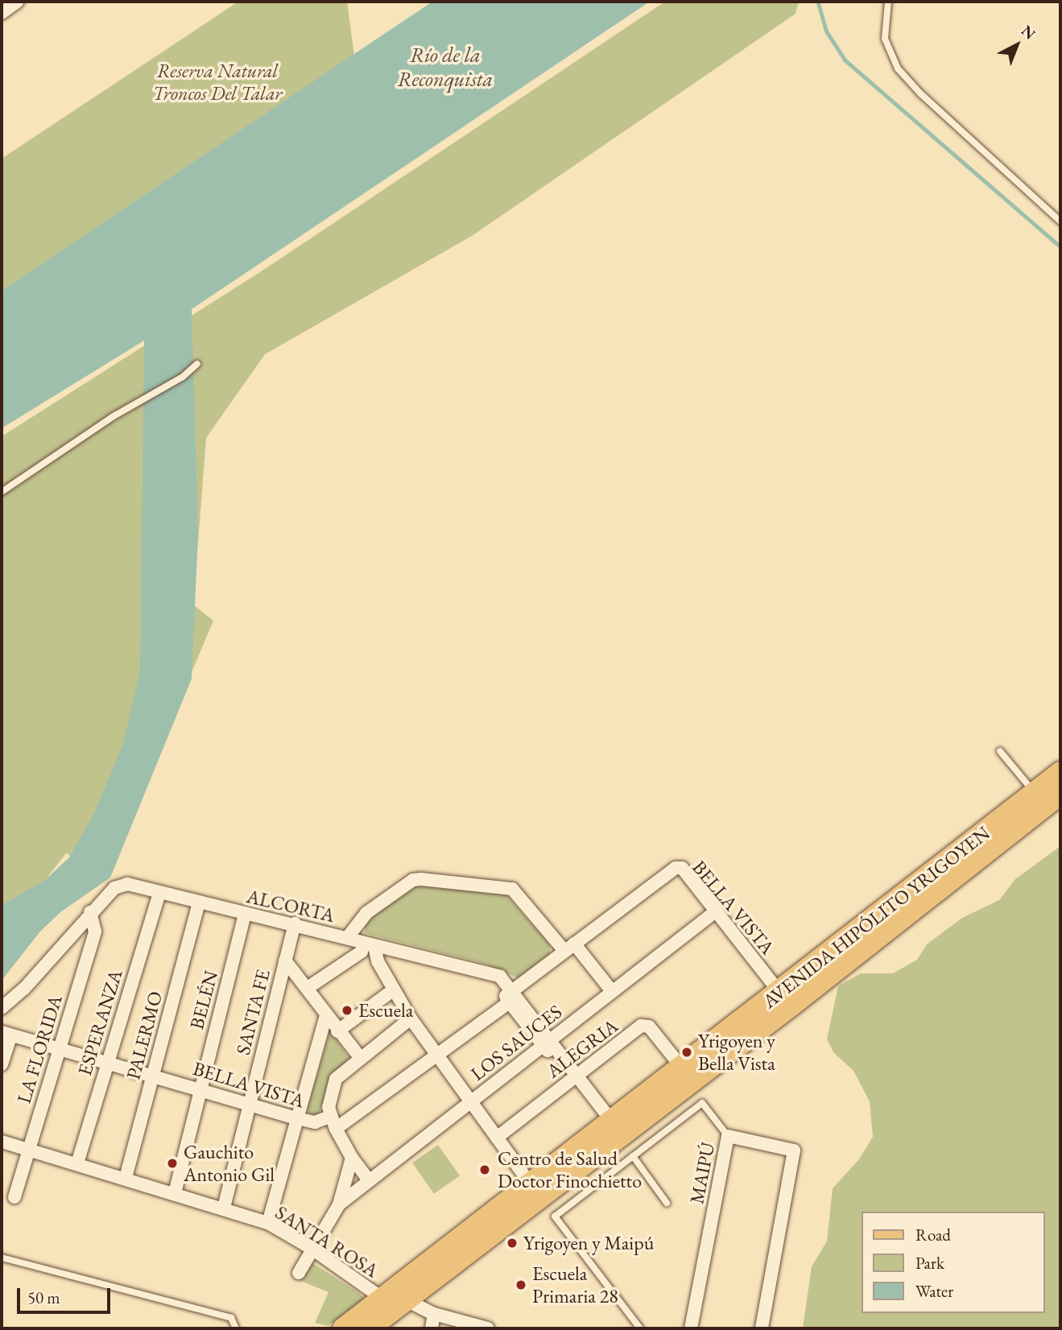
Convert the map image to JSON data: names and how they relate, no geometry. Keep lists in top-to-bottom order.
{
  "streets": {
    "main road": ["AVENIDA HIPÓLITO YRIGOYEN"],
    "street": [
      "ALCORTA",
      "BELLA VISTA",
      "BELÉN",
      "SANTA FE",
      "ESPERANZA",
      "PALERMO",
      "LOS SAUCES",
      "ALEGRIA",
      "LA FLORIDA",
      "MAIPÚ",
      "SANTA ROSA"
    ]
  },
  "crossings": [
    ["ALCORTA", "BELLA VISTA"],
    ["ALCORTA", "AVENIDA HIPÓLITO YRIGOYEN"],
    ["ALCORTA", "BELÉN"],
    ["ALCORTA", "SANTA FE"],
    ["ALCORTA", "ESPERANZA"],
    ["ALCORTA", "PALERMO"],
    ["ALCORTA", "LOS SAUCES"],
    ["ALCORTA", "ALEGRIA"],
    ["ALCORTA", "LA FLORIDA"],
    ["BELLA VISTA", "AVENIDA HIPÓLITO YRIGOYEN"],
    ["BELLA VISTA", "BELÉN"],
    ["BELLA VISTA", "SANTA FE"],
    ["BELLA VISTA", "ESPERANZA"],
    ["BELLA VISTA", "PALERMO"],
    ["BELLA VISTA", "LOS SAUCES"],
    ["BELLA VISTA", "LA FLORIDA"],
    ["AVENIDA HIPÓLITO YRIGOYEN", "ALEGRIA"],
    ["AVENIDA HIPÓLITO YRIGOYEN", "SANTA ROSA"],
    ["BELÉN", "SANTA ROSA"],
    ["SANTA FE", "SANTA ROSA"],
    ["ESPERANZA", "SANTA ROSA"],
    ["PALERMO", "SANTA ROSA"],
    ["LOS SAUCES", "SANTA ROSA"],
    ["LA FLORIDA", "SANTA ROSA"]
  ],
  "water": ["Río de la Reconquista"],
  "parks": ["Reserva Natural Troncos Del Talar"],
  "places": [
    "Escuela",
    "Yrigoyen y Bella Vista",
    "Gauchito Antonio Gil",
    "Centro de Salud Doctor Finochietto",
    "Yrigoyen y Maipú",
    "Escuela Primaria 28"
  ],
  "legend": ["Road", "Park", "Water"],
  "scale_bar": "50 m",
  "north": "top right"
}
